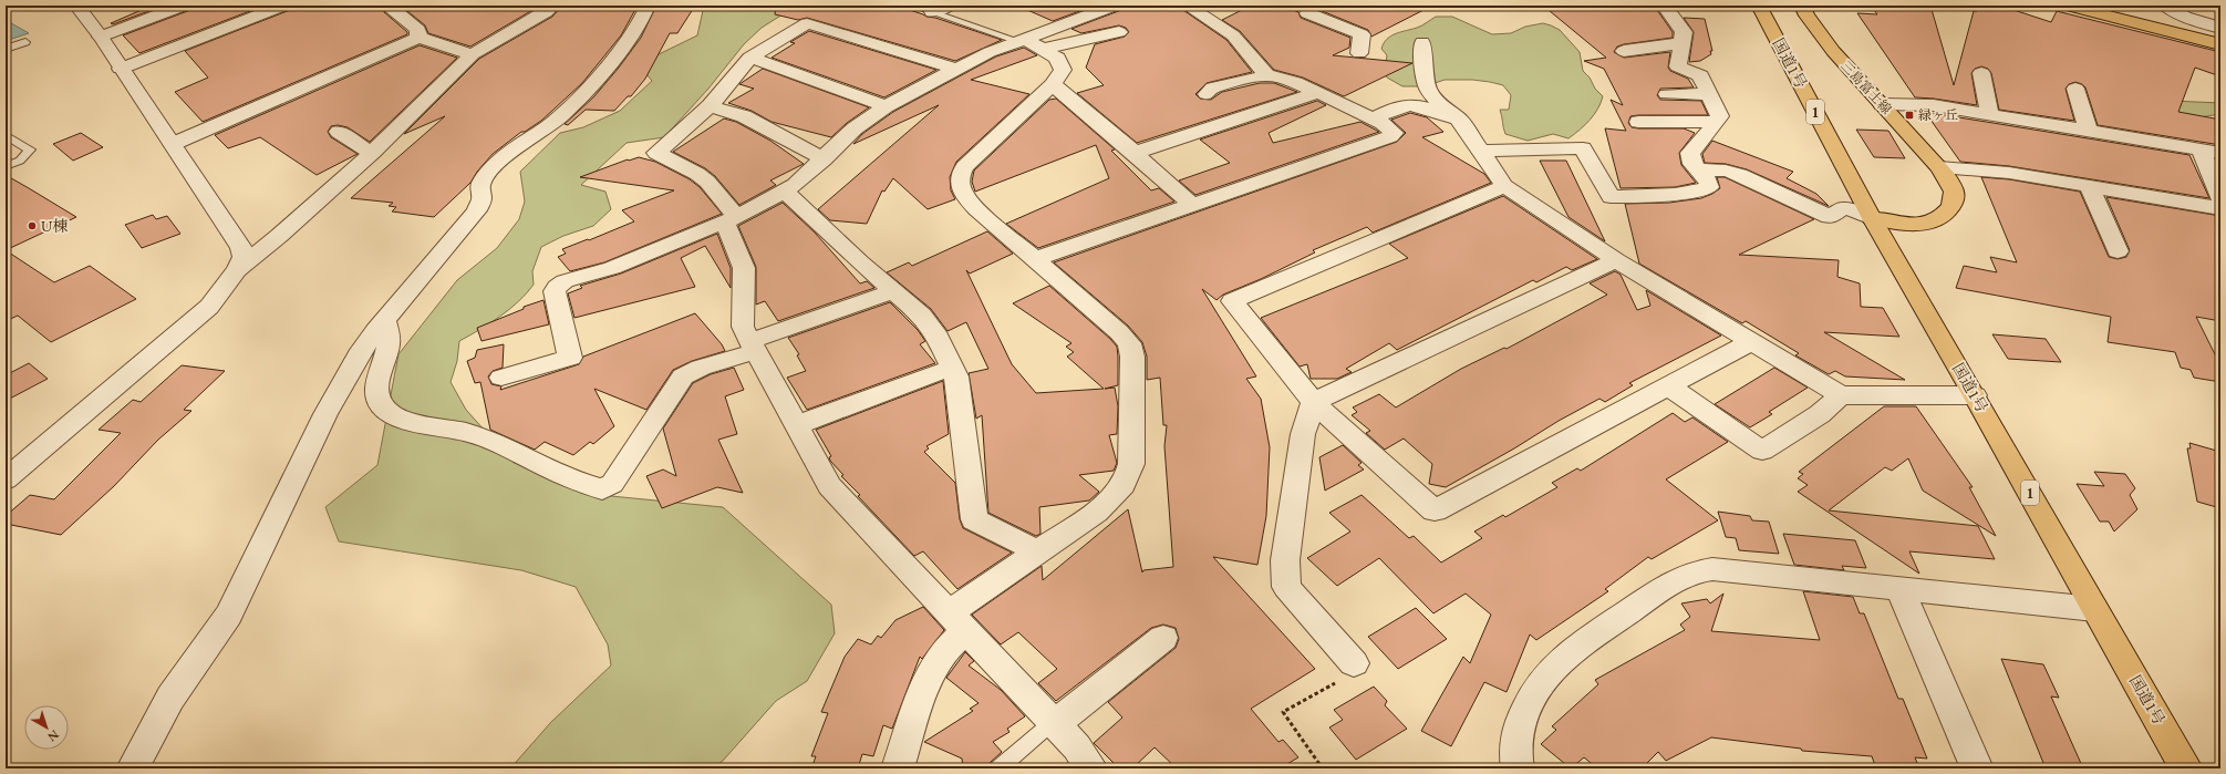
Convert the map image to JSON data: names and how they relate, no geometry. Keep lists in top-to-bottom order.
{
  "streets": {
    "main road": ["国道1号", "三島富士線", "1"]
  },
  "crossings": [
    ["国道1号", "三島富士線"]
  ],
  "places": {
    "transit": ["緑ヶ丘"],
    "other": ["U棟"]
  },
  "north": "bottom right"
}
